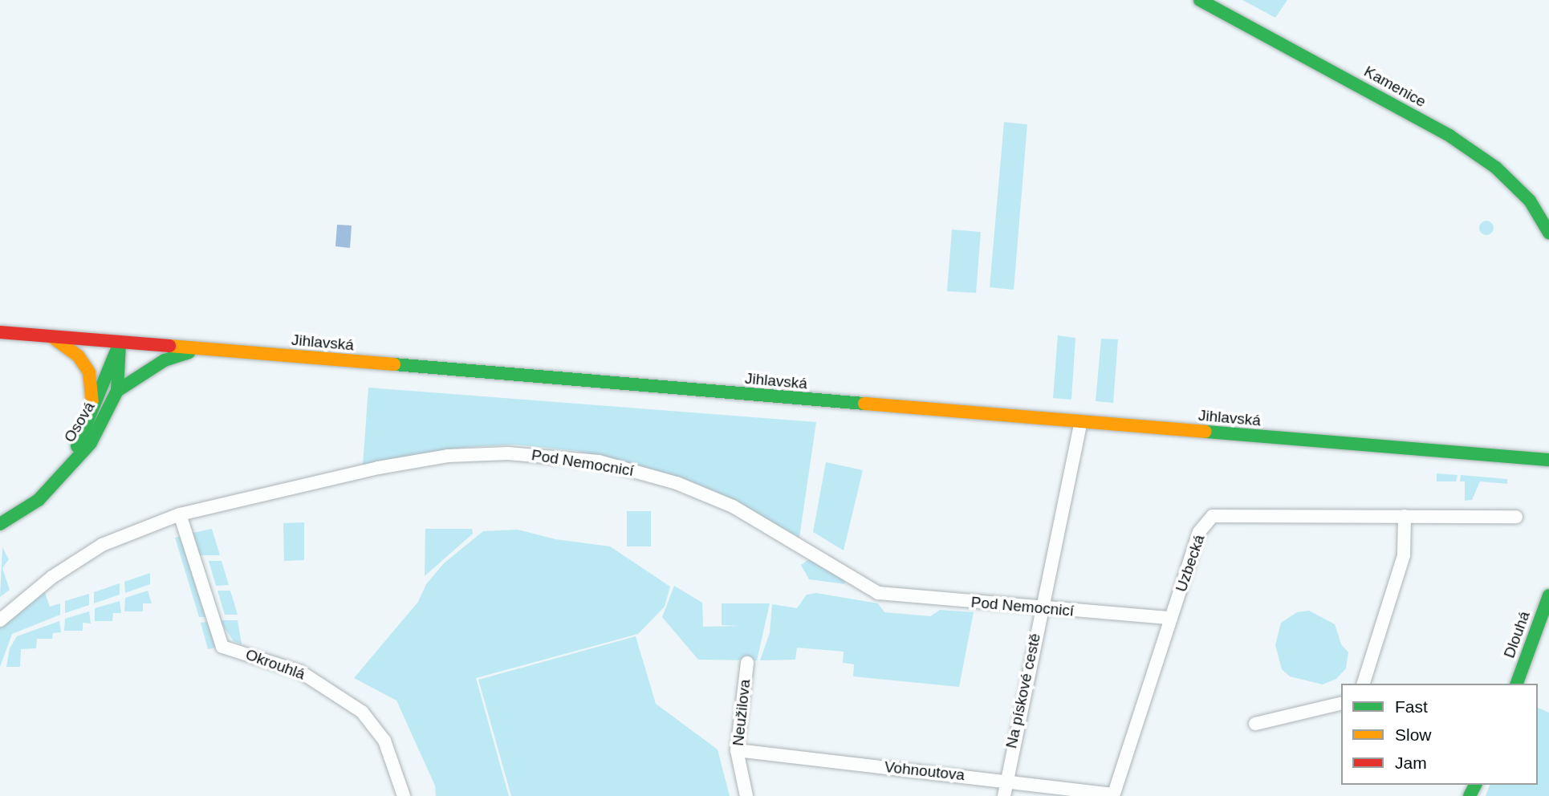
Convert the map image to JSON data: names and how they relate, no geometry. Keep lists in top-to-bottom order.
{
  "streets": {
    "main road": [
      "Kamenice",
      "Jihlavská",
      "Osová",
      "Dlouhá"
    ],
    "street": [
      "Pod Nemocnicí",
      "Uzbecká",
      "Okrouhlá",
      "Na pískové cestě",
      "Neužilova",
      "Vohnoutova"
    ]
  },
  "crossings": [
    ["Jihlavská", "Osová"],
    ["Jihlavská", "Na pískové cestě"],
    ["Pod Nemocnicí", "Uzbecká"],
    ["Pod Nemocnicí", "Okrouhlá"],
    ["Pod Nemocnicí", "Na pískové cestě"],
    ["Uzbecká", "Vohnoutova"],
    ["Na pískové cestě", "Vohnoutova"],
    ["Neužilova", "Vohnoutova"]
  ],
  "legend": ["Fast", "Slow", "Jam"]
}
